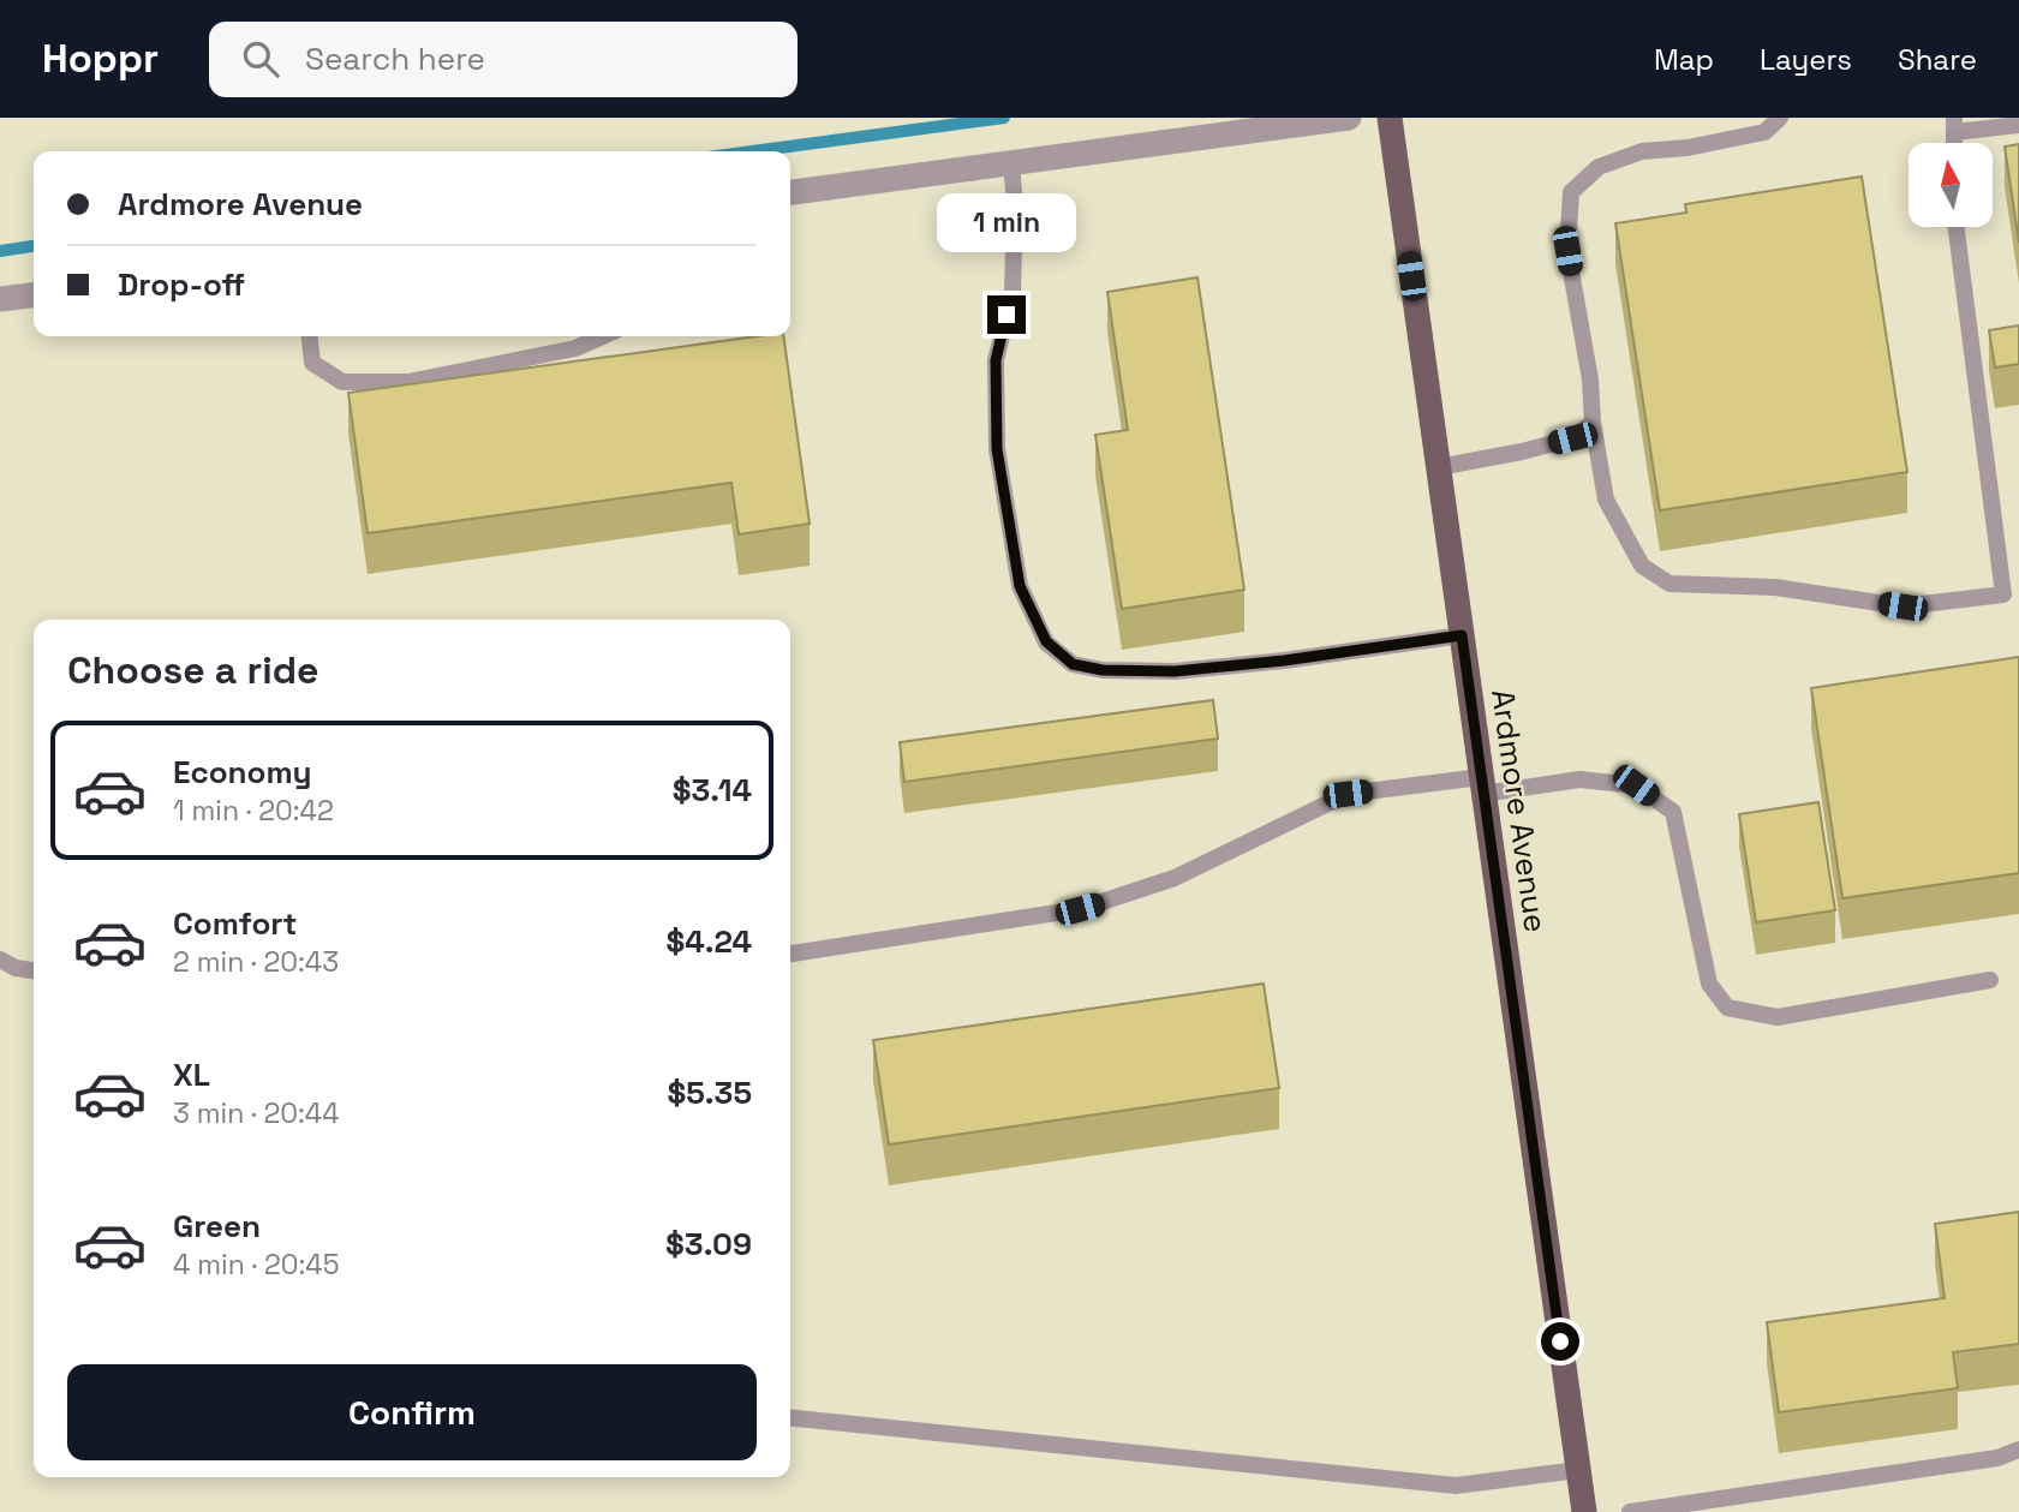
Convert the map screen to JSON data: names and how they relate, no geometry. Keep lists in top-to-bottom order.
{
  "streets": {
    "main road": ["Ardmore Avenue"]
  },
  "north": "top",
  "page": {
    "header": "Hoppr",
    "search": "Search here",
    "nav": ["Map", "Layers", "Share"],
    "banner": ["Ardmore Avenue", "Drop-off"],
    "bubble": "1 min",
    "heading": "Choose a ride",
    "list": [
      {
        "name": "Economy",
        "note": "1 min · 20:42",
        "value": "$3.14"
      },
      {
        "name": "Comfort",
        "note": "2 min · 20:43",
        "value": "$4.24"
      },
      {
        "name": "XL",
        "note": "3 min · 20:44",
        "value": "$5.35"
      },
      {
        "name": "Green",
        "note": "4 min · 20:45",
        "value": "$3.09"
      }
    ],
    "buttons": "Confirm"
  }
}
